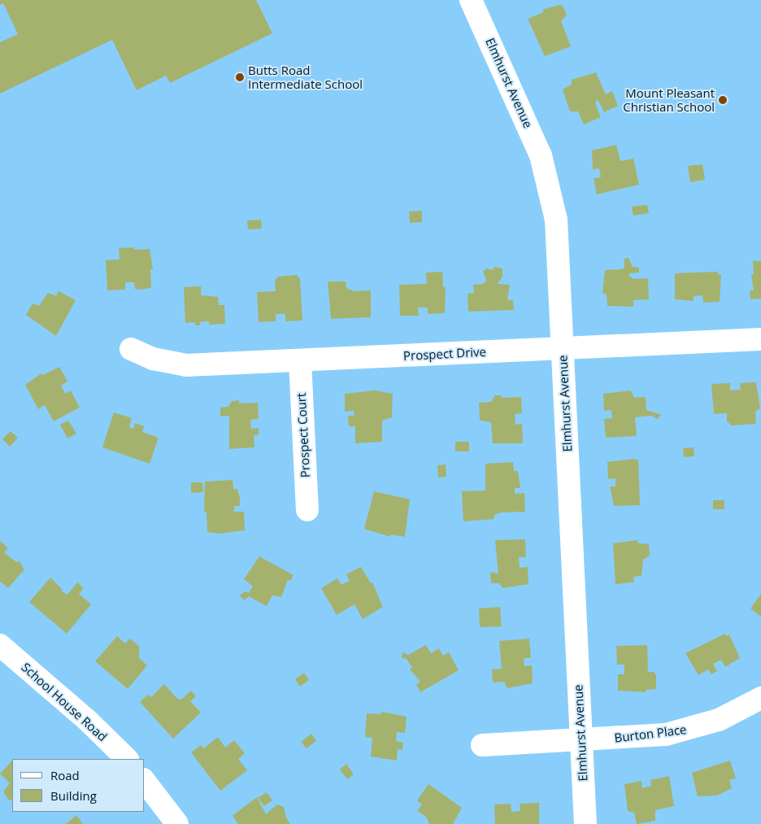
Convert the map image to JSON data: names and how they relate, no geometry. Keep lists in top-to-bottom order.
{
  "streets": {
    "street": [
      "Elmhurst Avenue",
      "Prospect Drive",
      "Prospect Court",
      "School House Road",
      "Burton Place"
    ]
  },
  "crossings": [
    ["Elmhurst Avenue", "Prospect Drive"],
    ["Elmhurst Avenue", "Burton Place"],
    ["Prospect Drive", "Prospect Court"]
  ],
  "places": ["Butts Road Intermediate School", "Mount Pleasant Christian School"],
  "legend": ["Road", "Building"]
}
